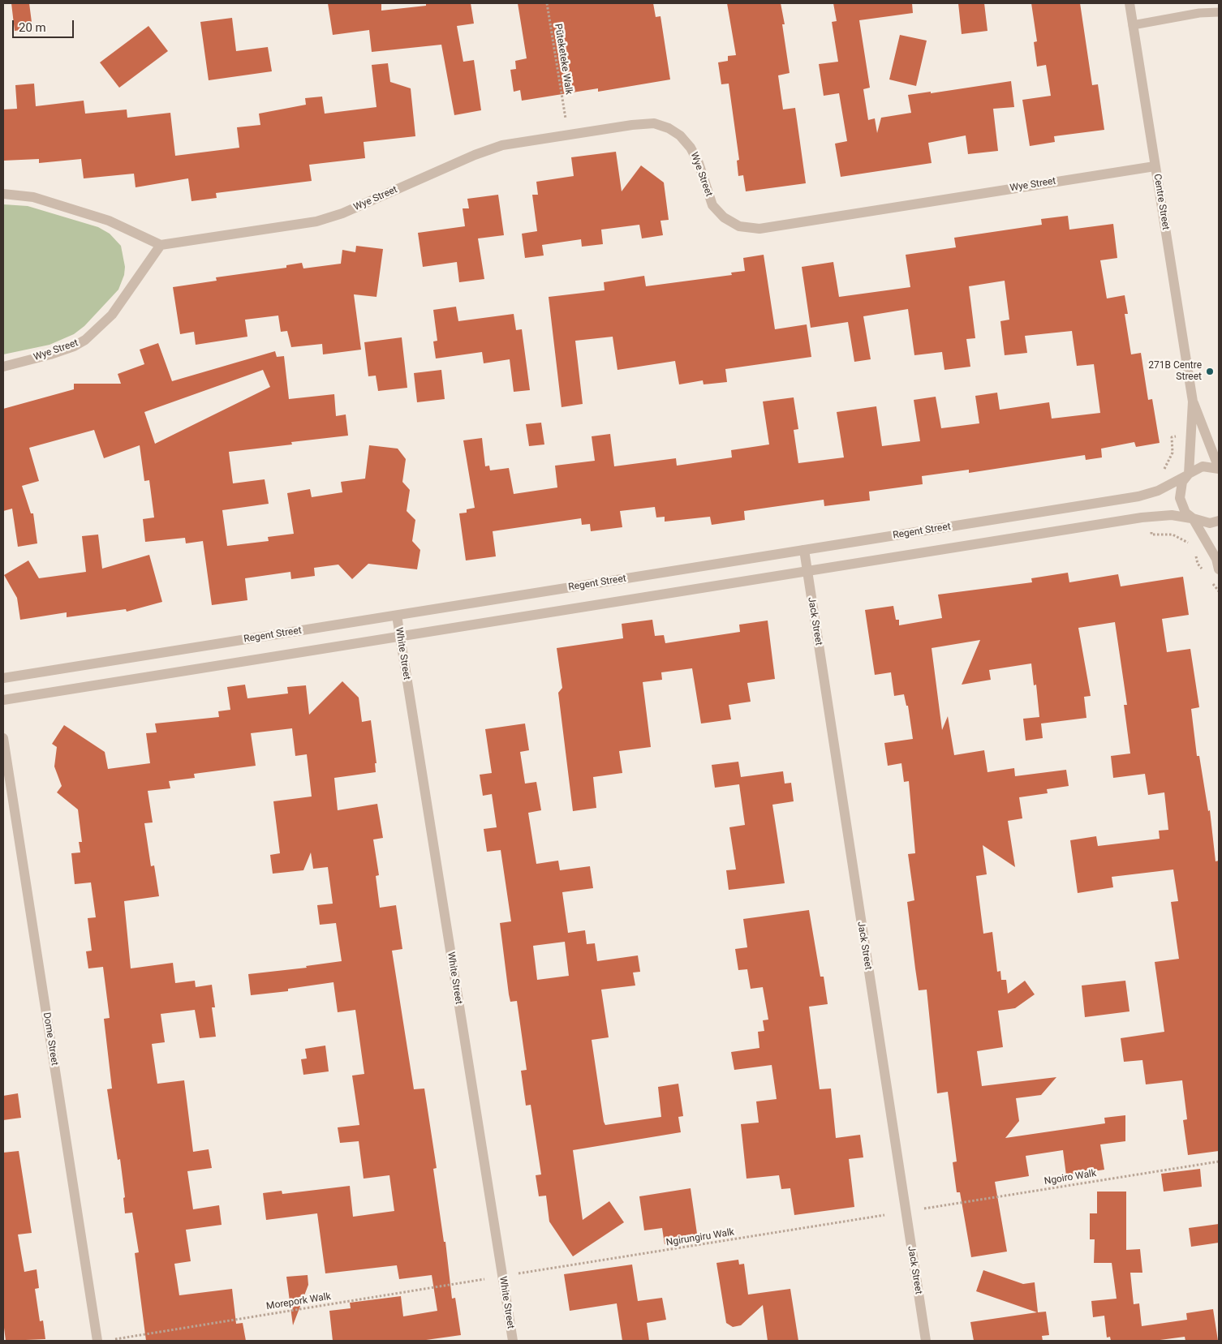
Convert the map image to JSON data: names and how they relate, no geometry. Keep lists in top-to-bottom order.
{
  "streets": {
    "street": [
      "Wye Street",
      "Centre Street",
      "Regent Street",
      "Jack Street",
      "White Street",
      "Dome Street"
    ],
    "path": [
      "Pūteketeke Walk",
      "Ngoiro Walk",
      "Ngirungiru Walk",
      "Morepork Walk"
    ]
  },
  "crossings": [
    ["Wye Street", "Centre Street"],
    ["Centre Street", "Regent Street"],
    ["Regent Street", "Jack Street"],
    ["Regent Street", "White Street"]
  ],
  "places": ["271B Centre Street"],
  "scale_bar": "20 m"
}
